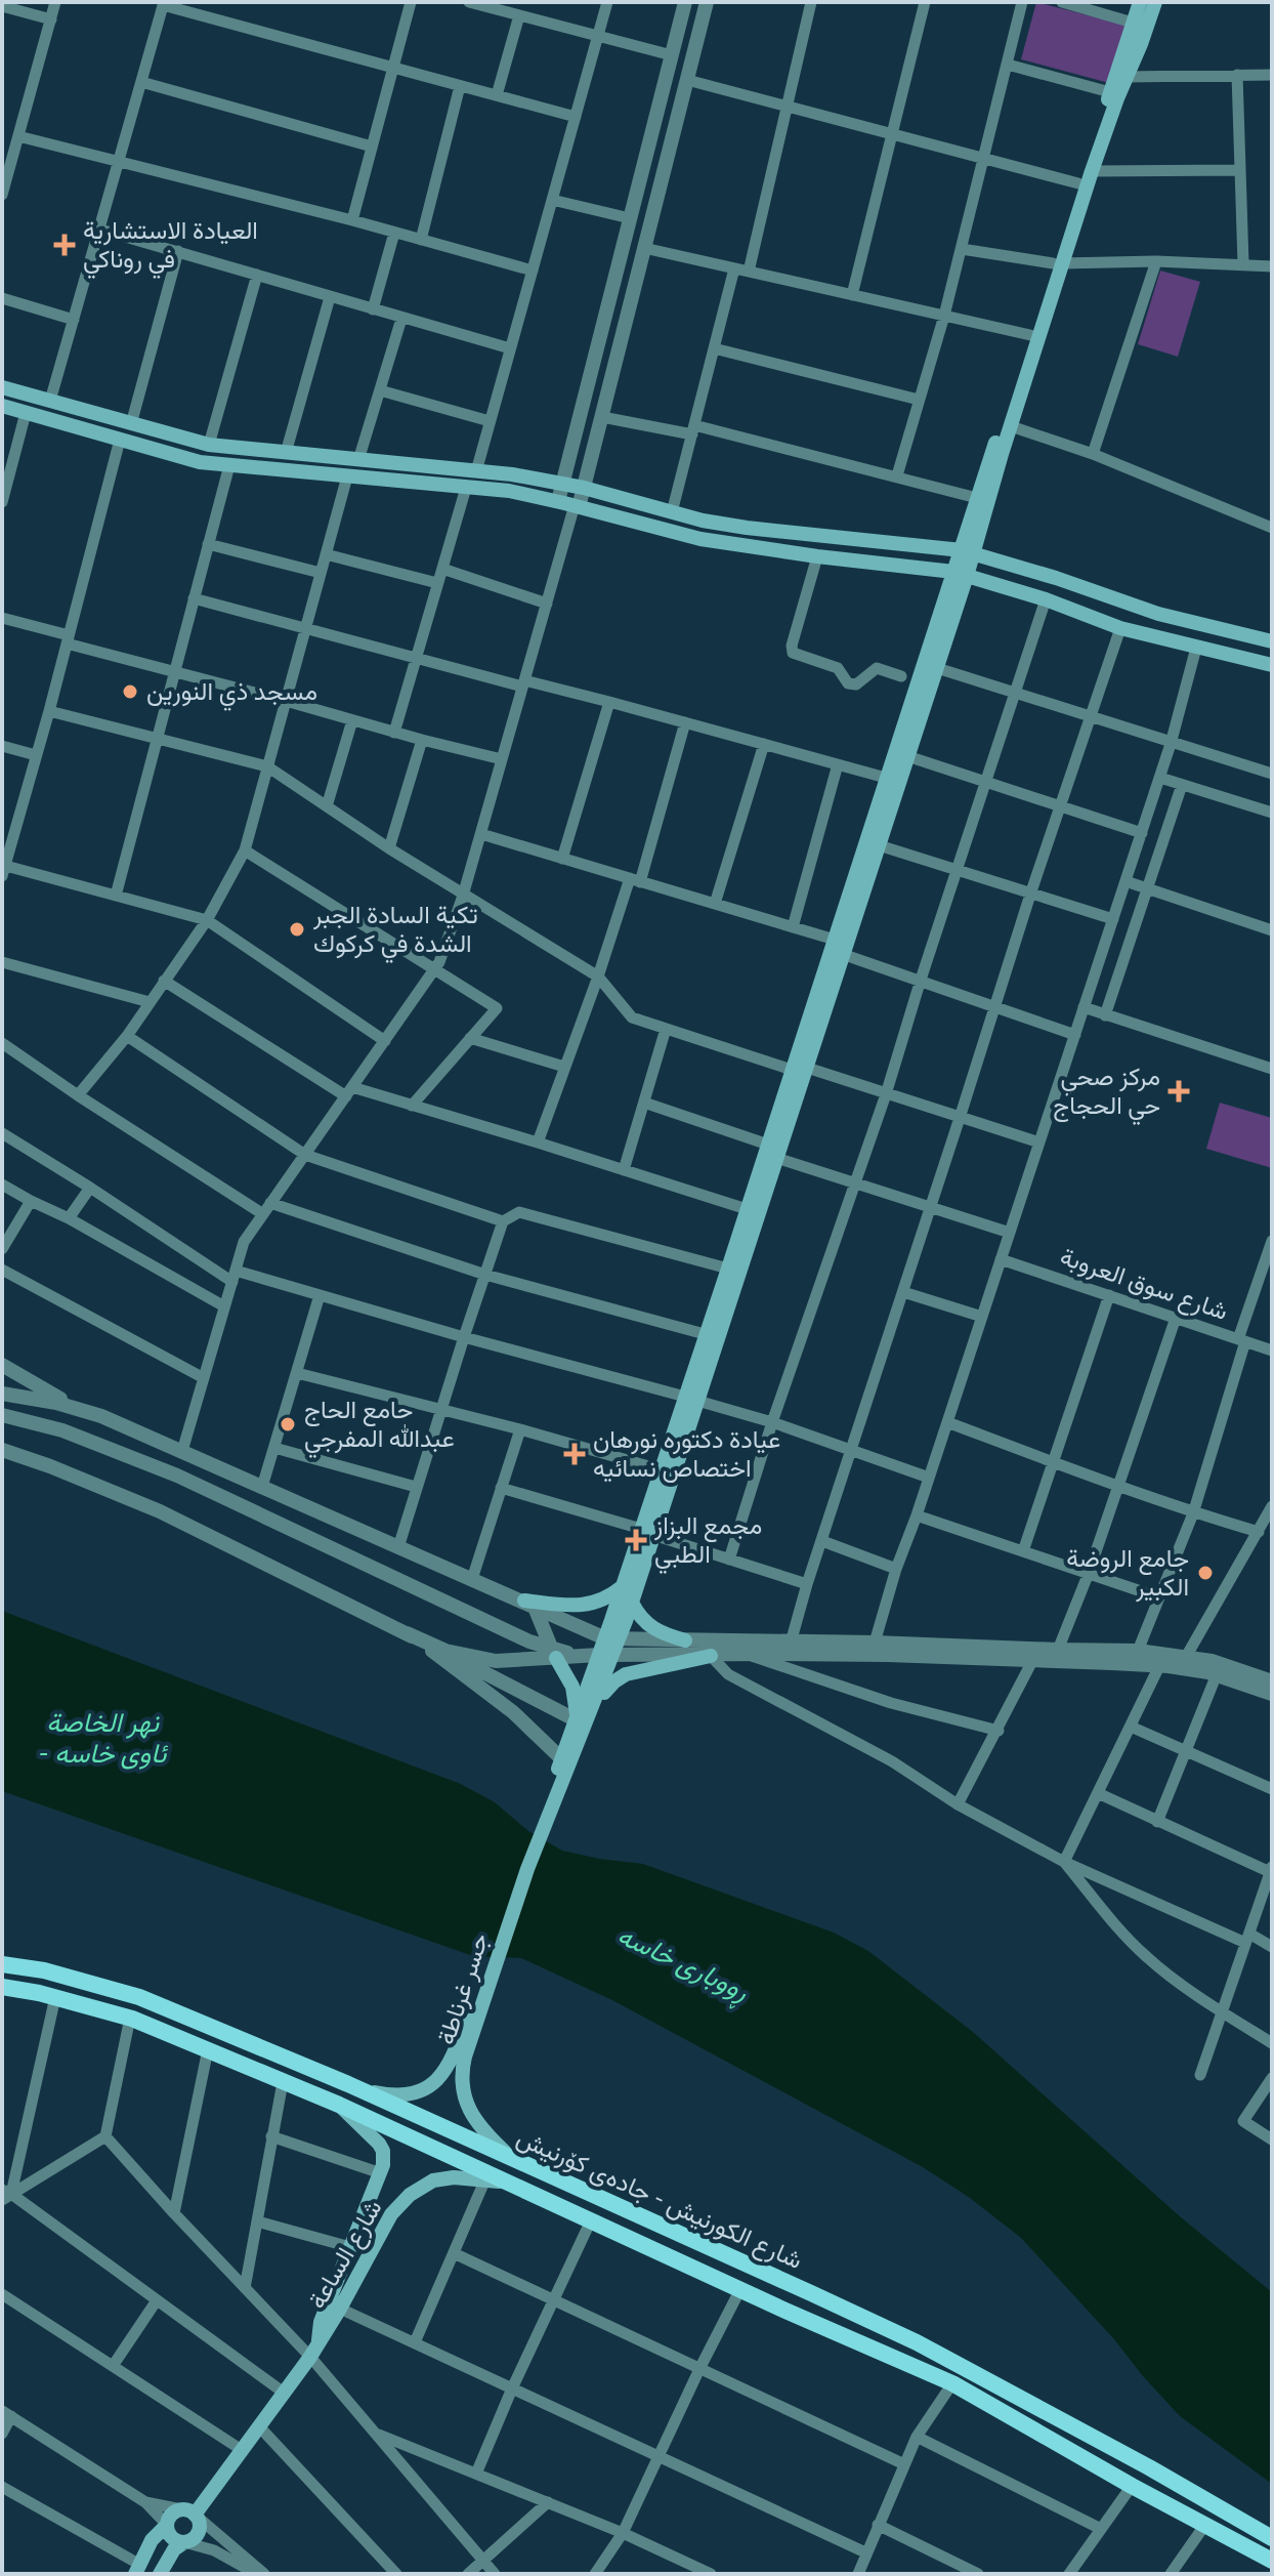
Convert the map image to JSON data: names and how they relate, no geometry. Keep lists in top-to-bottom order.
{
  "streets": {
    "main road": ["جسر غرناطة", "شارع الكورنيش - جادەی کۆرنیش", "شارع الساعة"],
    "street": ["شارع سوق العروبة"]
  },
  "crossings": [
    ["جسر غرناطة", "شارع الكورنيش - جادەی کۆرنیش"],
    ["شارع الكورنيش - جادەی کۆرنیش", "شارع الساعة"]
  ],
  "water": ["نهر الخاصة - ئاوی خاسە", "ڕووباری خاسە"],
  "places": {
    "health": [
      "العيادة الاستشارية في روناكي",
      "مركز صحي حي الحجاج",
      "عيادة دكتوره نورهان اختصاص نسائيه",
      "مجمع البزاز الطبي"
    ],
    "other": [
      "مسجد ذي النورين",
      "تكية السادة الجبر الشدة في كركوك",
      "جامع الحاج عبدالله المفرجي",
      "جامع الروضة الكبير"
    ]
  }
}
